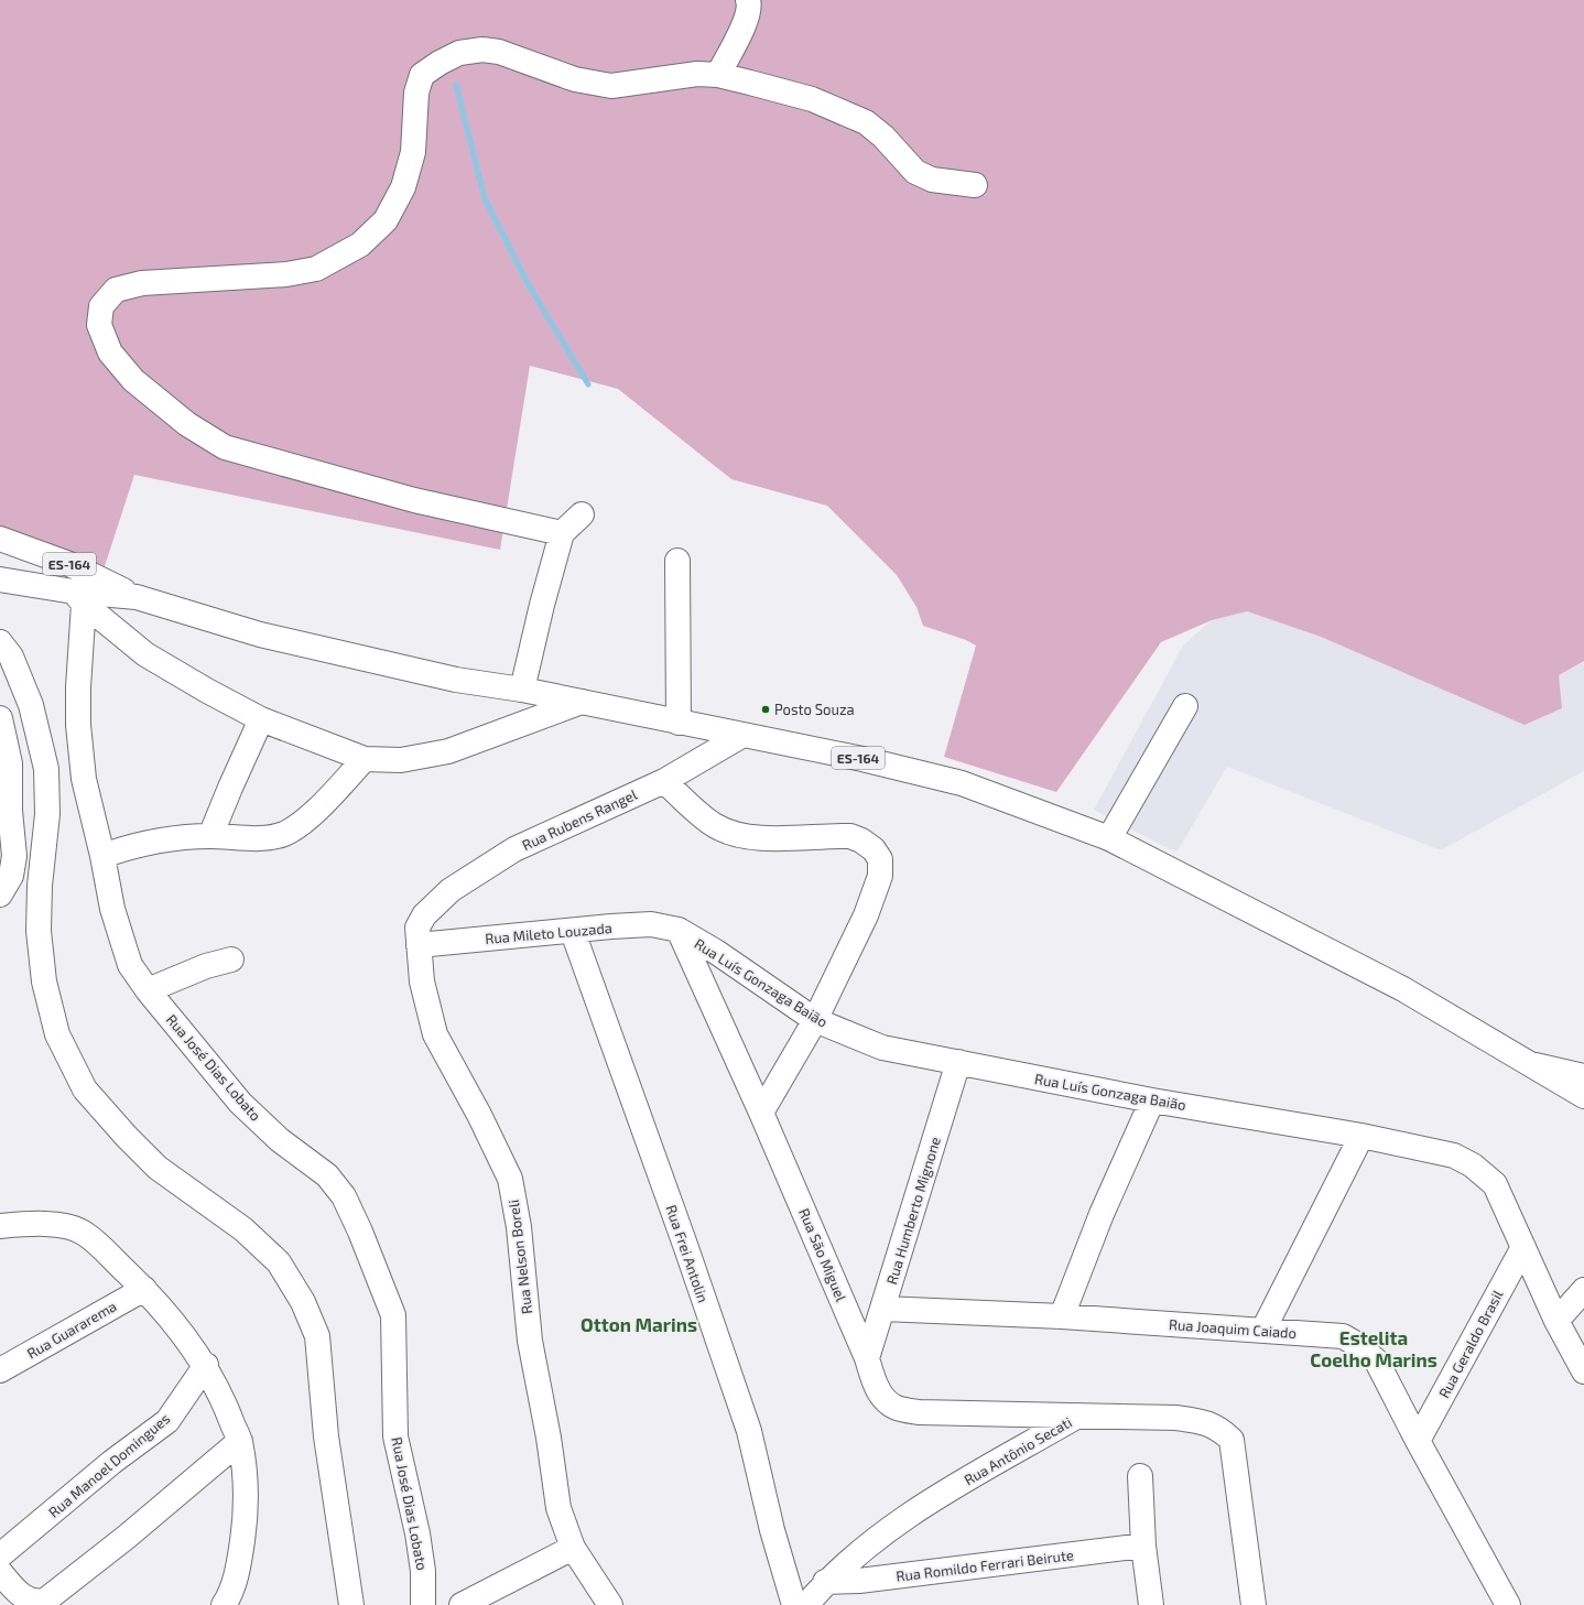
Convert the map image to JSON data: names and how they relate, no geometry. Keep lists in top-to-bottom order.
{
  "streets": {
    "main road": [
      "ES-164",
      "Rua Rubens Rangel",
      "Rua Mileto Louzada",
      "Rua Luís Gonzaga Baião",
      "Rua José Dias Lobato",
      "Rua Humberto Mignone",
      "Rua Frei Antolin",
      "Rua São Miguel",
      "Rua Nelson Boreli",
      "Rua Joaquim Caiado",
      "Rua Guararema",
      "Rua Geraldo Brasil",
      "Rua Antônio Secati",
      "Rua Manoel Domingues",
      "Rua Romildo Ferrari Beirute"
    ]
  },
  "crossings": [
    ["ES-164", "Rua Rubens Rangel"],
    ["ES-164", "Rua José Dias Lobato"],
    ["Rua Rubens Rangel", "Rua Nelson Boreli"],
    ["Rua Mileto Louzada", "Rua Luís Gonzaga Baião"],
    ["Rua Mileto Louzada", "Rua Frei Antolin"],
    ["Rua Mileto Louzada", "Rua São Miguel"],
    ["Rua Mileto Louzada", "Rua Nelson Boreli"],
    ["Rua Luís Gonzaga Baião", "Rua Humberto Mignone"],
    ["Rua Luís Gonzaga Baião", "Rua São Miguel"],
    ["Rua Luís Gonzaga Baião", "Rua Geraldo Brasil"],
    ["Rua Humberto Mignone", "Rua São Miguel"],
    ["Rua Humberto Mignone", "Rua Joaquim Caiado"],
    ["Rua São Miguel", "Rua Antônio Secati"],
    ["Rua Joaquim Caiado", "Rua Geraldo Brasil"],
    ["Rua Antônio Secati", "Rua Romildo Ferrari Beirute"]
  ],
  "districts": ["Otton Marins", "Estelita Coelho Marins"],
  "places": ["Posto Souza"]
}
